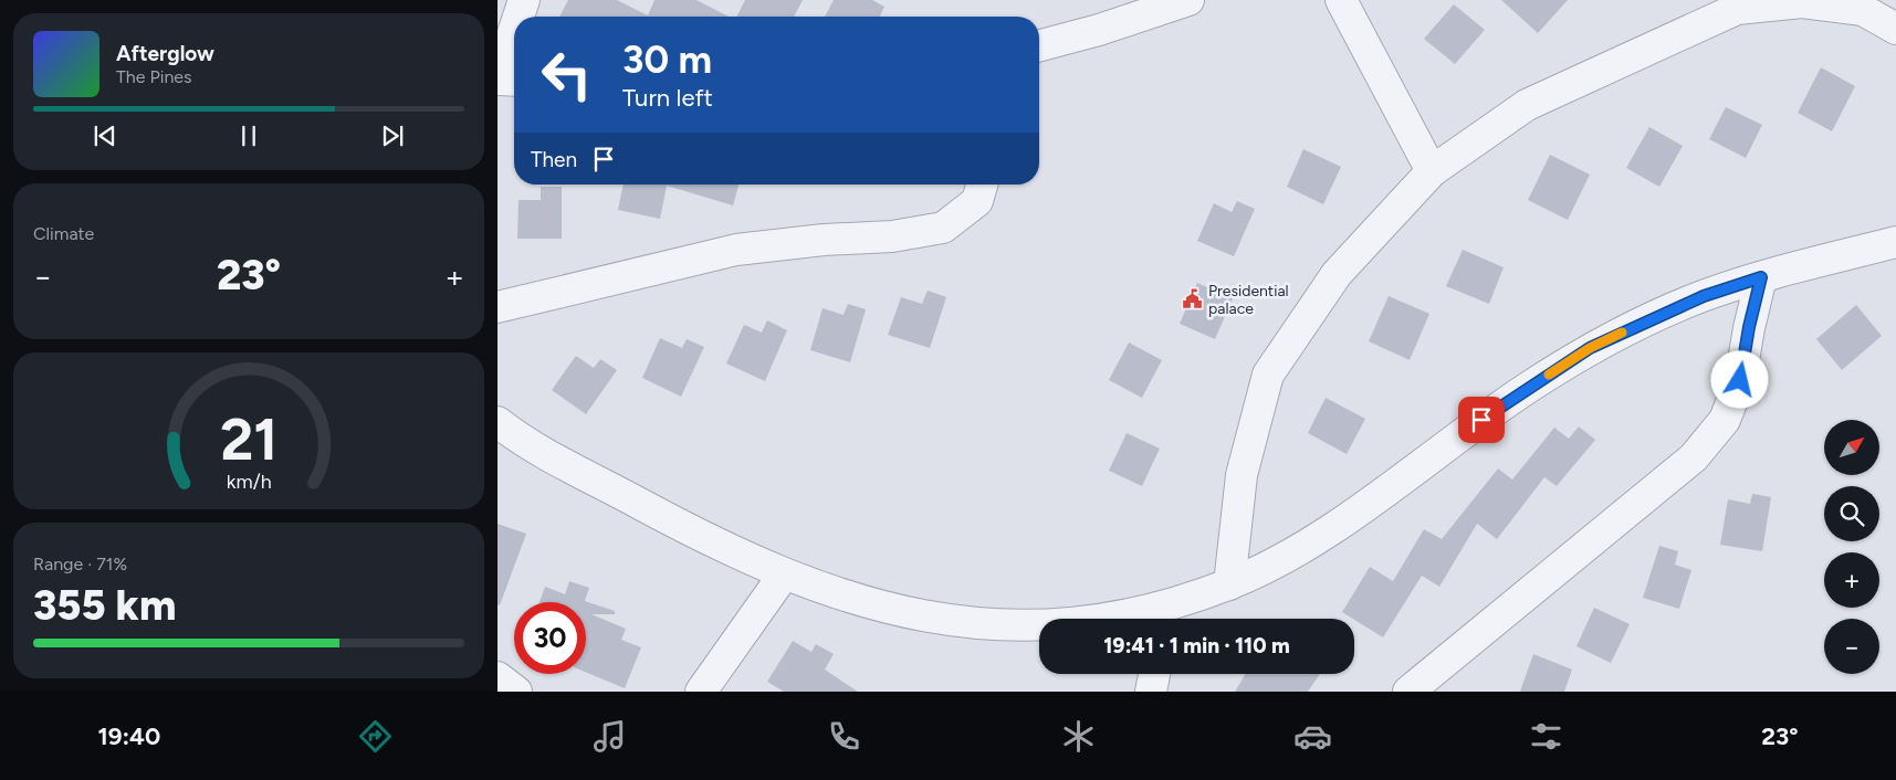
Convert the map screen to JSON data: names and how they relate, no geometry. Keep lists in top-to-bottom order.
{
  "places": {
    "public building": ["Presidential palace"]
  },
  "north": "top right",
  "page": {
    "turn": ["30 m", "Turn left"],
    "song": ["Afterglow", "The Pines"],
    "then": "Then",
    "tile": [
      "Climate",
      ["Range · 71%", "355 km"]
    ],
    "heat": ["−", "23°", "+"],
    "map_buttons": ["+", "−"],
    "limit": "30",
    "trip": "19:41 · 1 min · 110 m",
    "tabs": ["19:40", "23°"],
    "gauge": ["21", "km/h"]
  }
}
